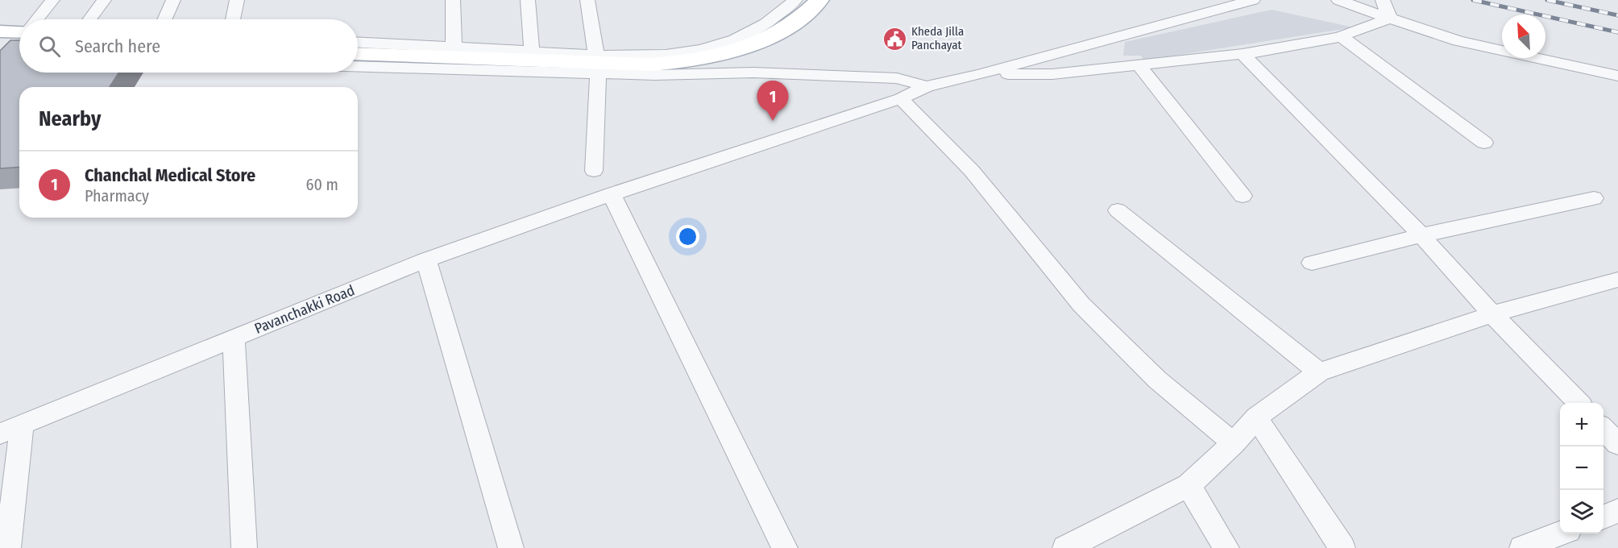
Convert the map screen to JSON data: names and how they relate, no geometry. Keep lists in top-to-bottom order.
{
  "streets": {
    "street": ["Pavanchakki Road"]
  },
  "places": {
    "public building": ["Kheda Jilla Panchayat"]
  },
  "north": "top left",
  "page": {
    "search": "Search here",
    "pins": "1",
    "heading": "Nearby",
    "list": [
      {
        "mark": "1",
        "name": "Chanchal Medical Store",
        "note": "Pharmacy",
        "value": "60 m"
      }
    ],
    "map_buttons": ["+", "−"]
  }
}
